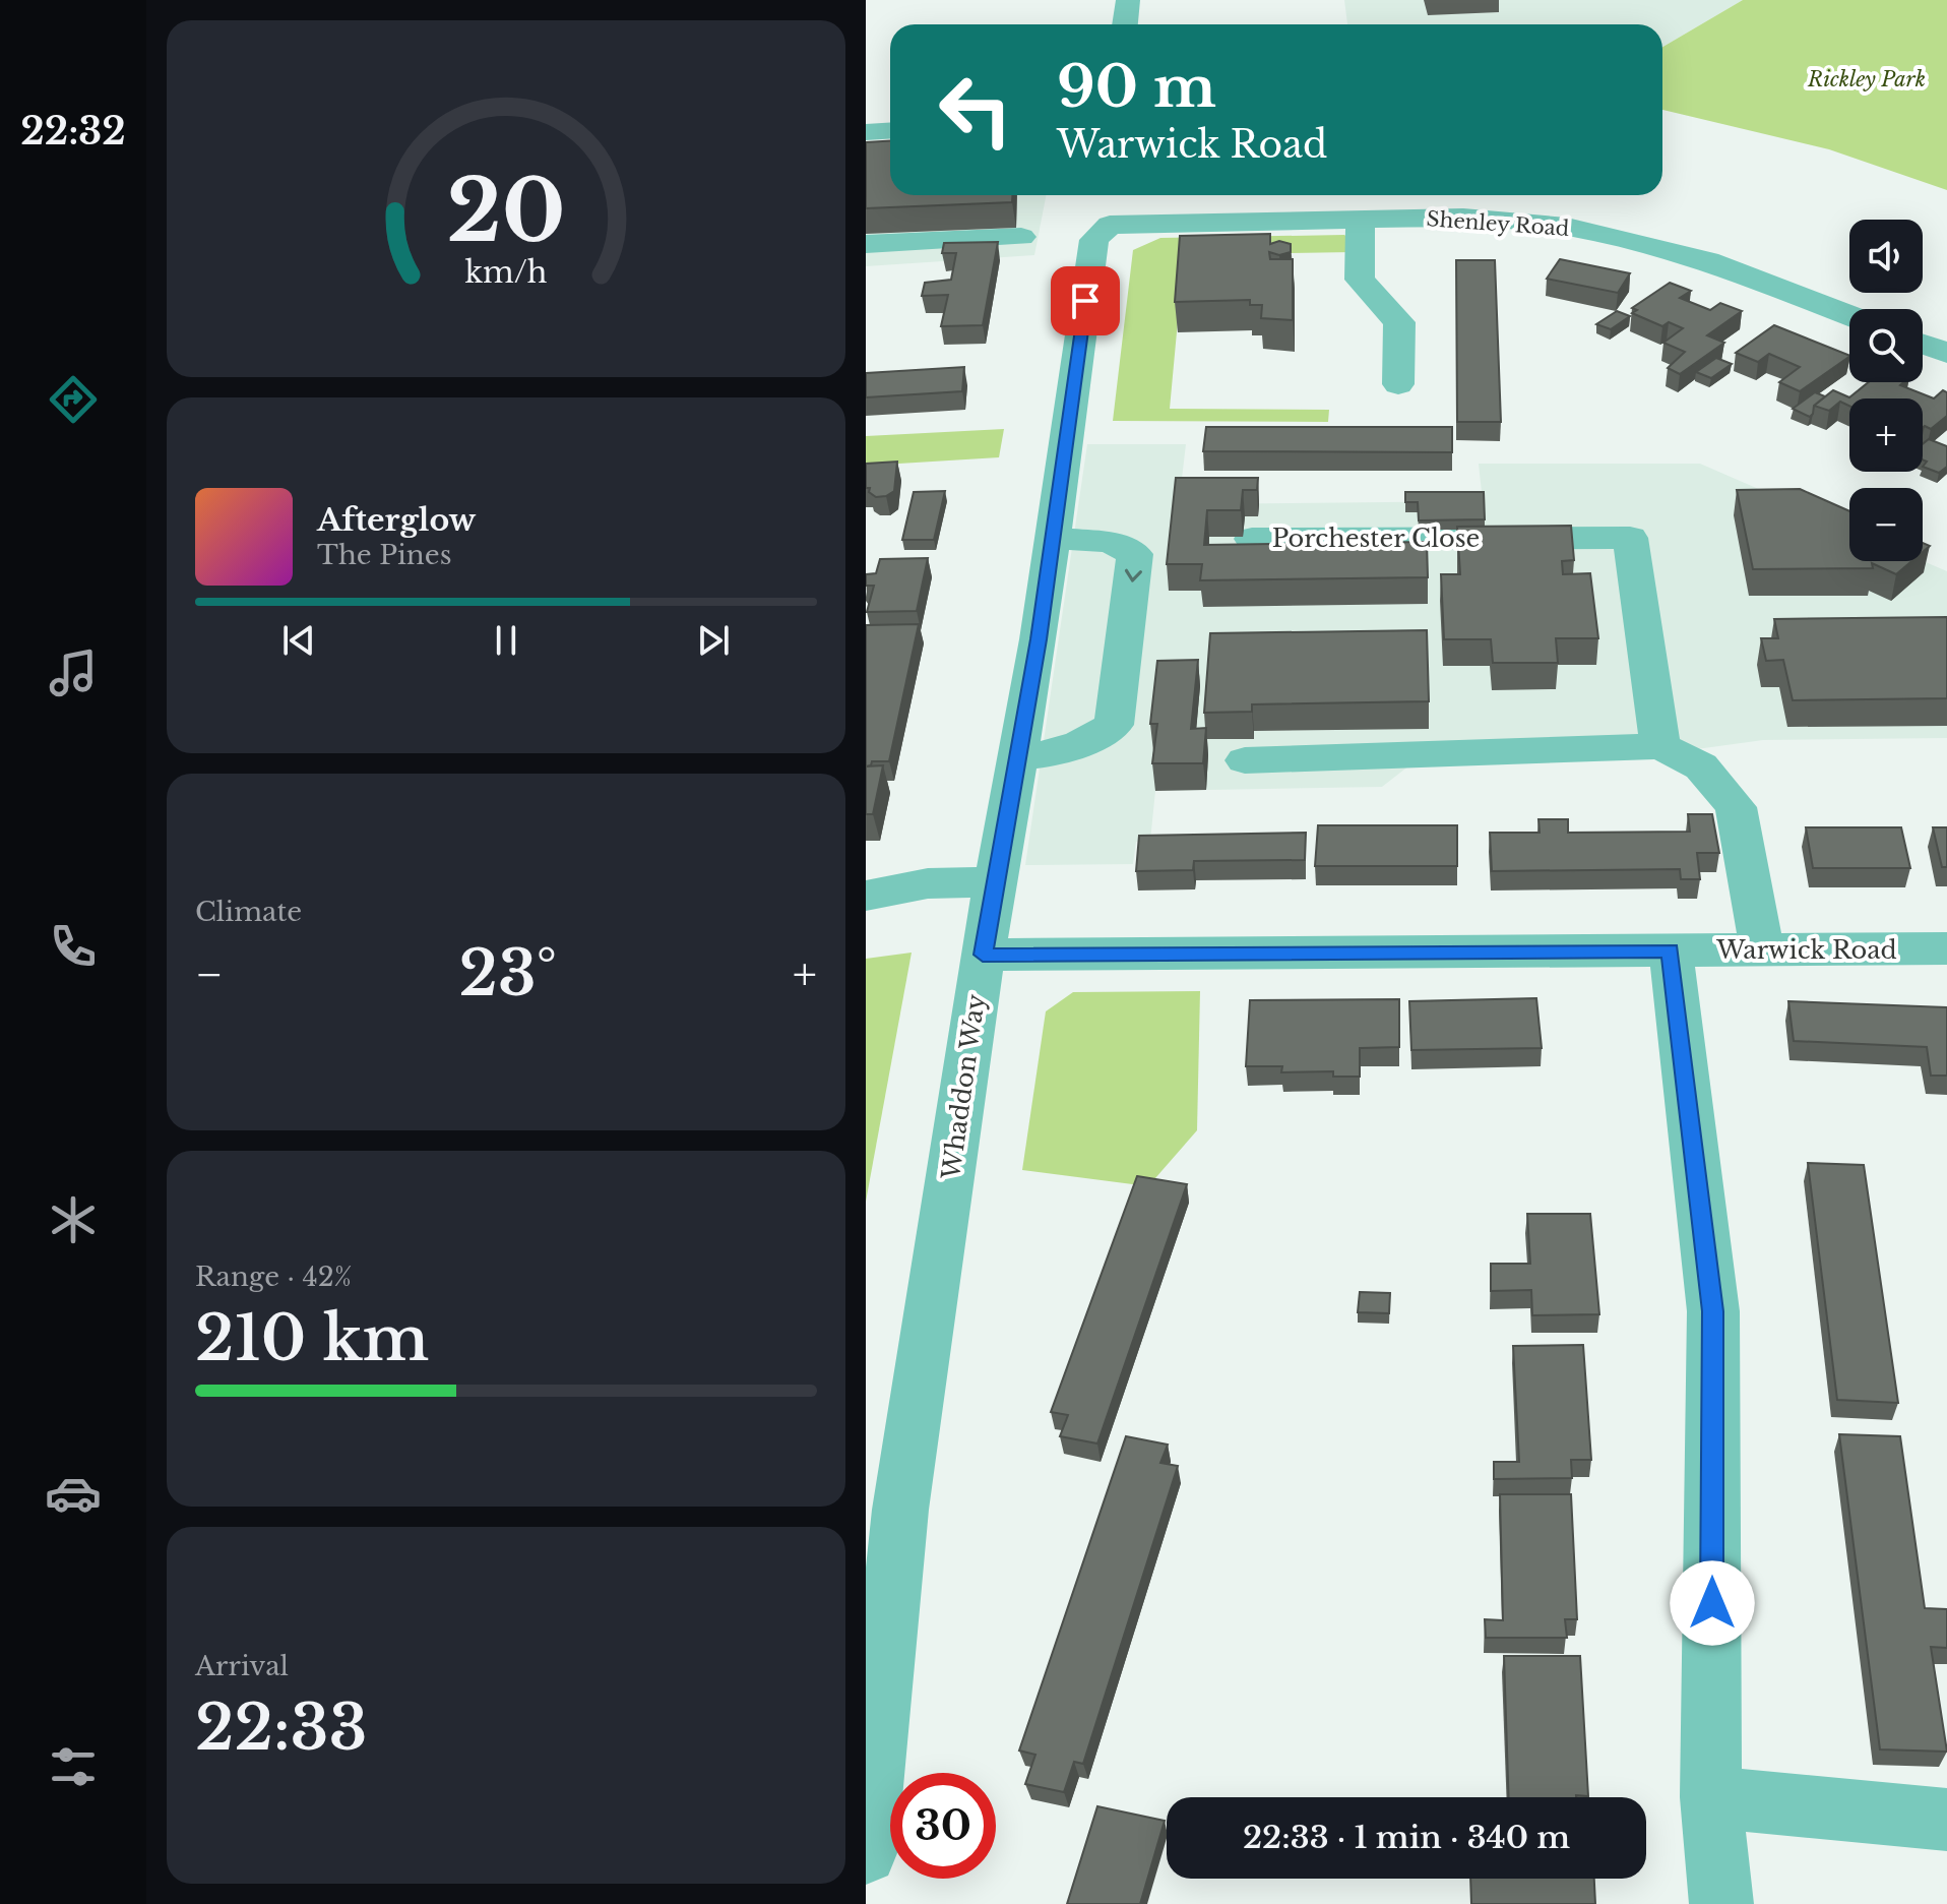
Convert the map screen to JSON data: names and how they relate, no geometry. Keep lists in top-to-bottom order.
{
  "streets": {
    "street": [
      "Shenley Road",
      "Porchester Close",
      "Warwick Road",
      "Whaddon Way"
    ]
  },
  "crossings": [
    ["Shenley Road", "Whaddon Way"],
    ["Warwick Road", "Whaddon Way"]
  ],
  "parks": ["Rickley Park"],
  "page": {
    "tabs": "22:32",
    "turn": ["90 m", "Warwick Road"],
    "map_buttons": ["+", "−"],
    "song": ["Afterglow", "The Pines"],
    "tile": [
      "Climate",
      ["Range · 42%", "210 km"],
      ["Arrival", "22:33"]
    ],
    "heat": ["−", "23°", "+"],
    "limit": "30",
    "trip": "22:33 · 1 min · 340 m",
    "gauge": ["20", "km/h"]
  }
}
